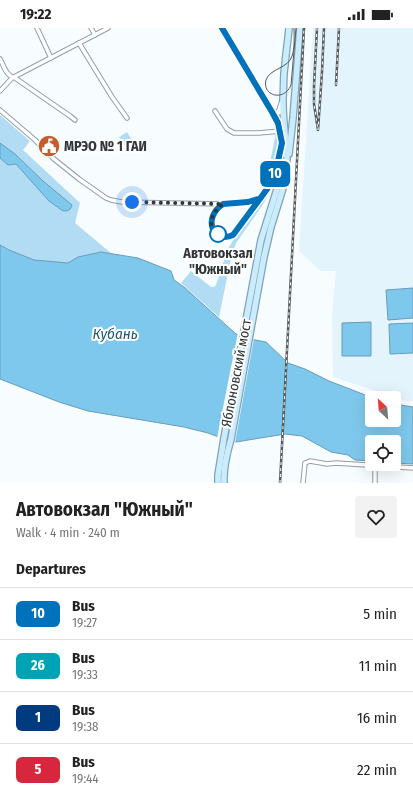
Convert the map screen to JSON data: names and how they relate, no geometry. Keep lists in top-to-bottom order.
{
  "streets": {
    "main road": ["Яблоновский мост"]
  },
  "water": ["Кубань"],
  "places": {
    "public building": ["МРЭО № 1 ГАИ"],
    "other": ["Автовокзал \"Южный\""]
  },
  "lines": ["bus line 10"],
  "north": "top left",
  "page": {
    "status": "19:22",
    "on_map": "10",
    "heading": [
      ["Автовокзал \"Южный\"", "Walk · 4 min · 240 m"],
      "Departures"
    ],
    "list": [
      {
        "mark": "10",
        "name": "Bus",
        "note": "19:27",
        "value": "5 min"
      },
      {
        "mark": "26",
        "name": "Bus",
        "note": "19:33",
        "value": "11 min"
      },
      {
        "mark": "1",
        "name": "Bus",
        "note": "19:38",
        "value": "16 min"
      },
      {
        "mark": "5",
        "name": "Bus",
        "note": "19:44",
        "value": "22 min"
      }
    ]
  }
}
